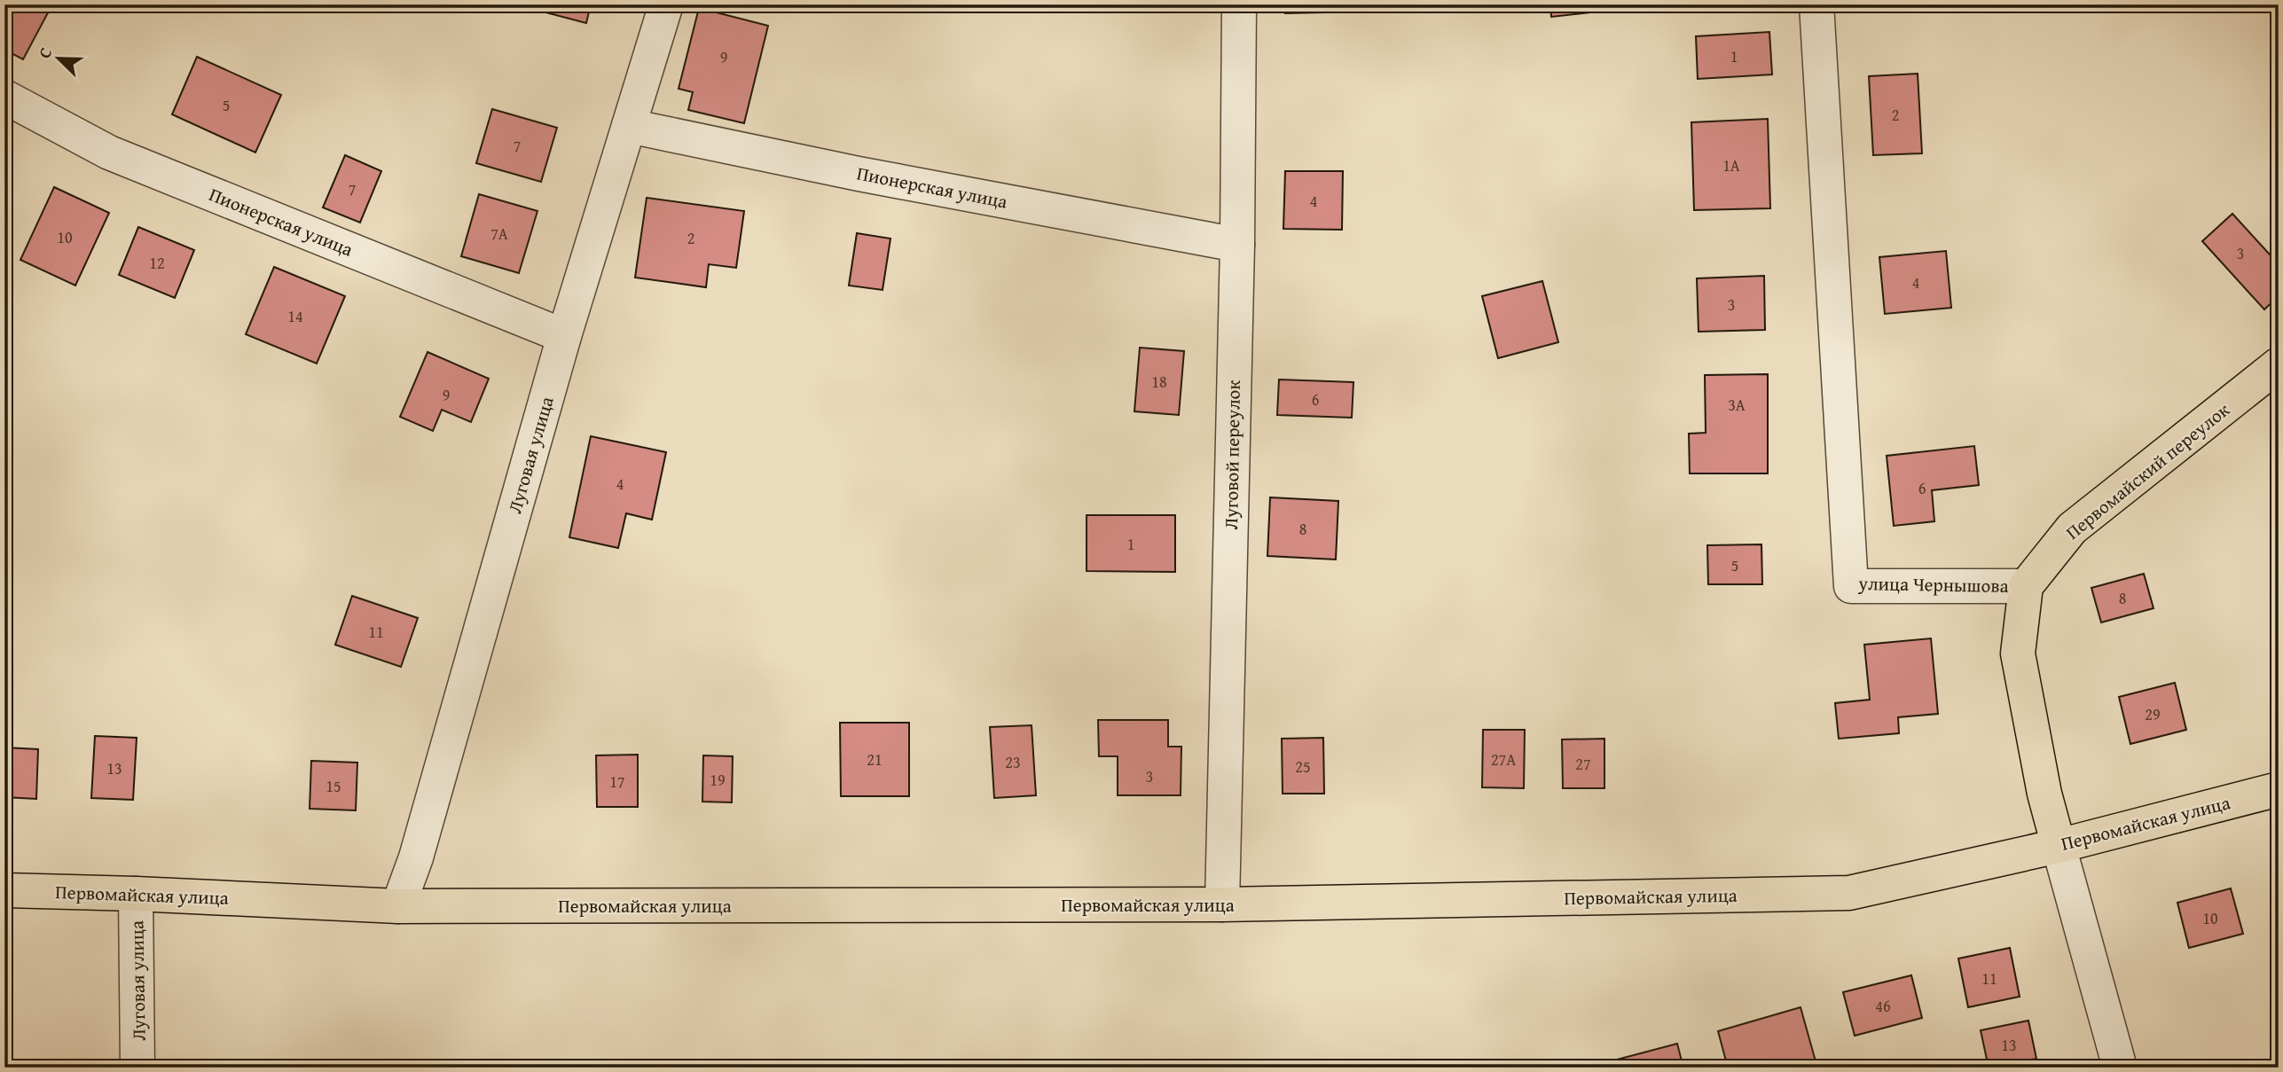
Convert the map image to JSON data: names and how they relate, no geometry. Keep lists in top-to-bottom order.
{
  "streets": {
    "main road": ["Первомайский переулок", "улица Чернышова", "Первомайская улица"],
    "street": ["Пионерская улица", "Луговая улица", "Луговой переулок"]
  },
  "crossings": [
    ["Пионерская улица", "Луговая улица"],
    ["Пионерская улица", "Луговой переулок"],
    ["Луговая улица", "Первомайская улица"],
    ["Луговой переулок", "Первомайская улица"],
    ["Первомайский переулок", "улица Чернышова"],
    ["улица Чернышова", "Первомайская улица"]
  ],
  "house_numbers": [
    "1",
    "9",
    "5",
    "2",
    "7",
    "1А",
    "7",
    "4",
    "7А",
    "10",
    "2",
    "3",
    "12",
    "4",
    "3",
    "14",
    "18",
    "9",
    "6",
    "3А",
    "4",
    "6",
    "8",
    "1",
    "5",
    "8",
    "11",
    "29",
    "21",
    "27А",
    "23",
    "27",
    "25",
    "13",
    "3",
    "19",
    "17",
    "15",
    "10",
    "11",
    "46",
    "13"
  ],
  "north": "top left"
}
